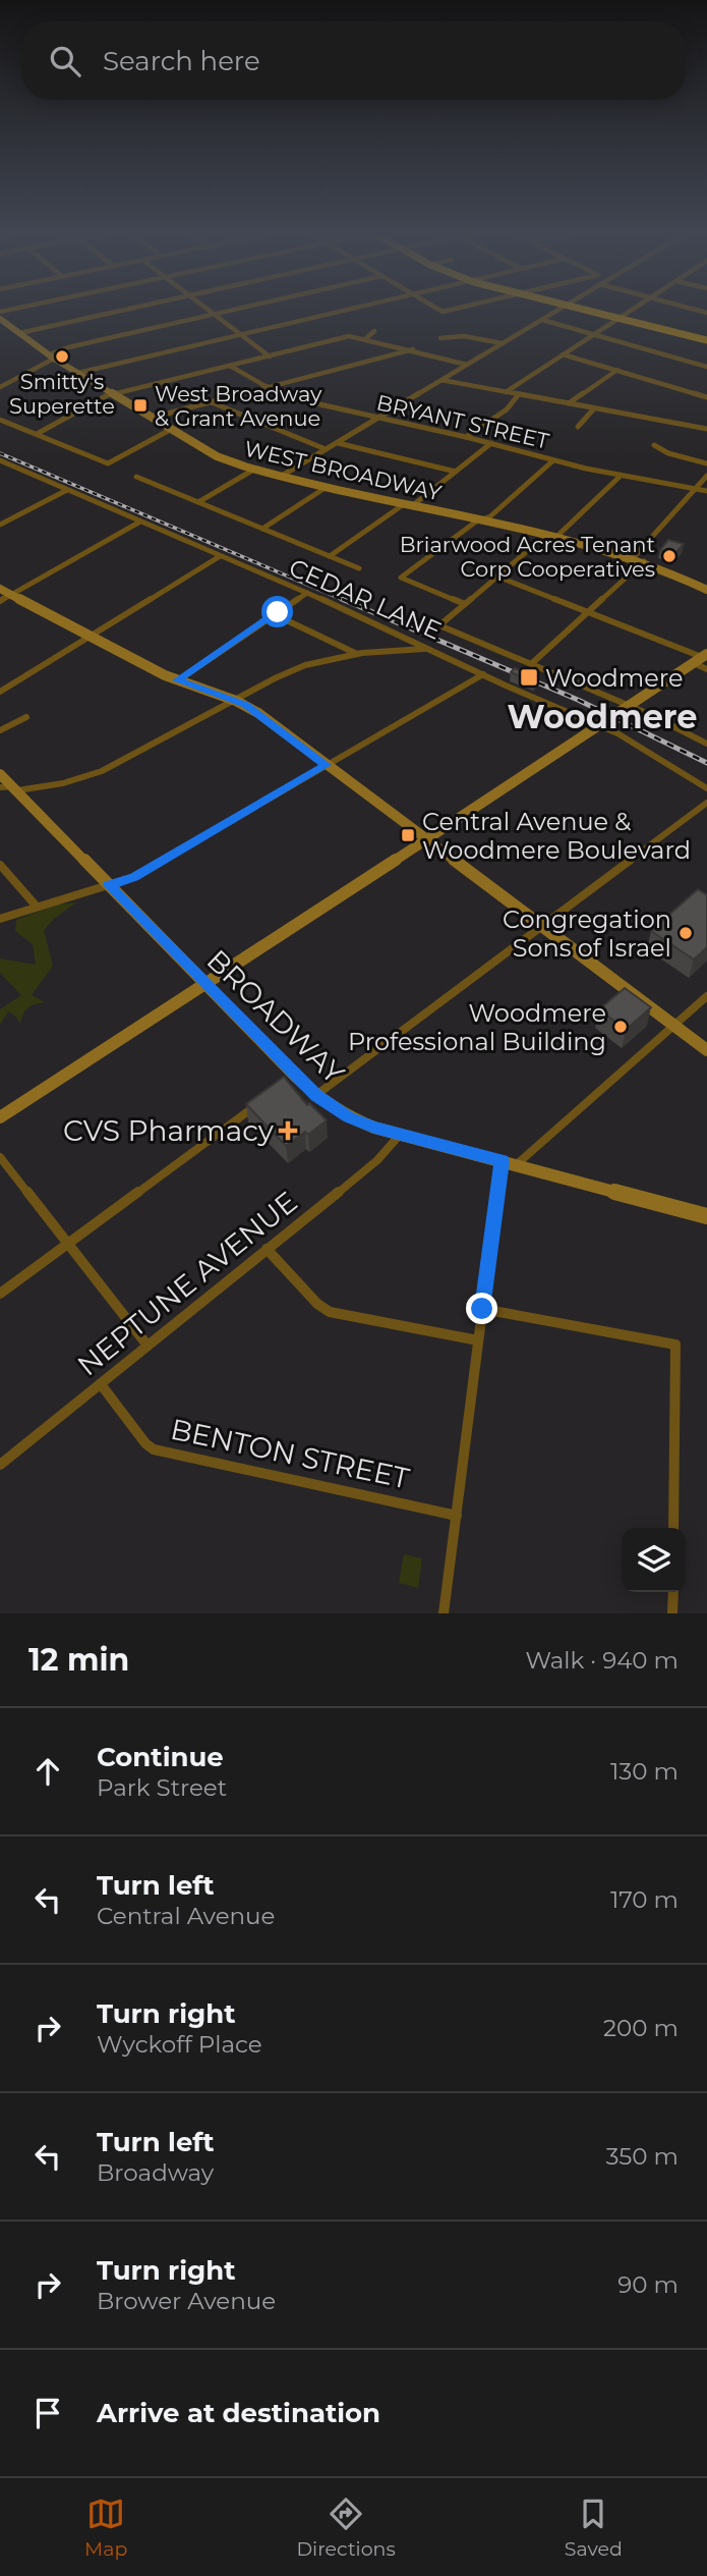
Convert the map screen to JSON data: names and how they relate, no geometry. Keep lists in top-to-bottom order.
{
  "streets": {
    "main road": ["WEST BROADWAY", "BROADWAY"],
    "street": [
      "BRYANT STREET",
      "CEDAR LANE",
      "NEPTUNE AVENUE",
      "BENTON STREET"
    ]
  },
  "crossings": [
    ["BROADWAY", "NEPTUNE AVENUE"],
    ["NEPTUNE AVENUE", "BENTON STREET"]
  ],
  "districts": ["Woodmere"],
  "places": {
    "other": [
      "Smitty's Superette",
      "Briarwood Acres Tenant Corp Cooperatives",
      "Congregation Sons of Israel",
      "Woodmere Professional Building"
    ],
    "transit": ["West Broadway & Grant Avenue", "Woodmere", "Central Avenue & Woodmere Boulevard"],
    "health": ["CVS Pharmacy"]
  },
  "page": {
    "search": "Search here",
    "heading": ["12 min", "Walk · 940 m"],
    "list": [
      ["Continue", "Park Street", "130 m"],
      ["Turn left", "Central Avenue", "170 m"],
      ["Turn right", "Wyckoff Place", "200 m"],
      ["Turn left", "Broadway", "350 m"],
      ["Turn right", "Brower Avenue", "90 m"],
      "Arrive at destination"
    ],
    "nav": ["Map", "Directions", "Saved"]
  }
}
